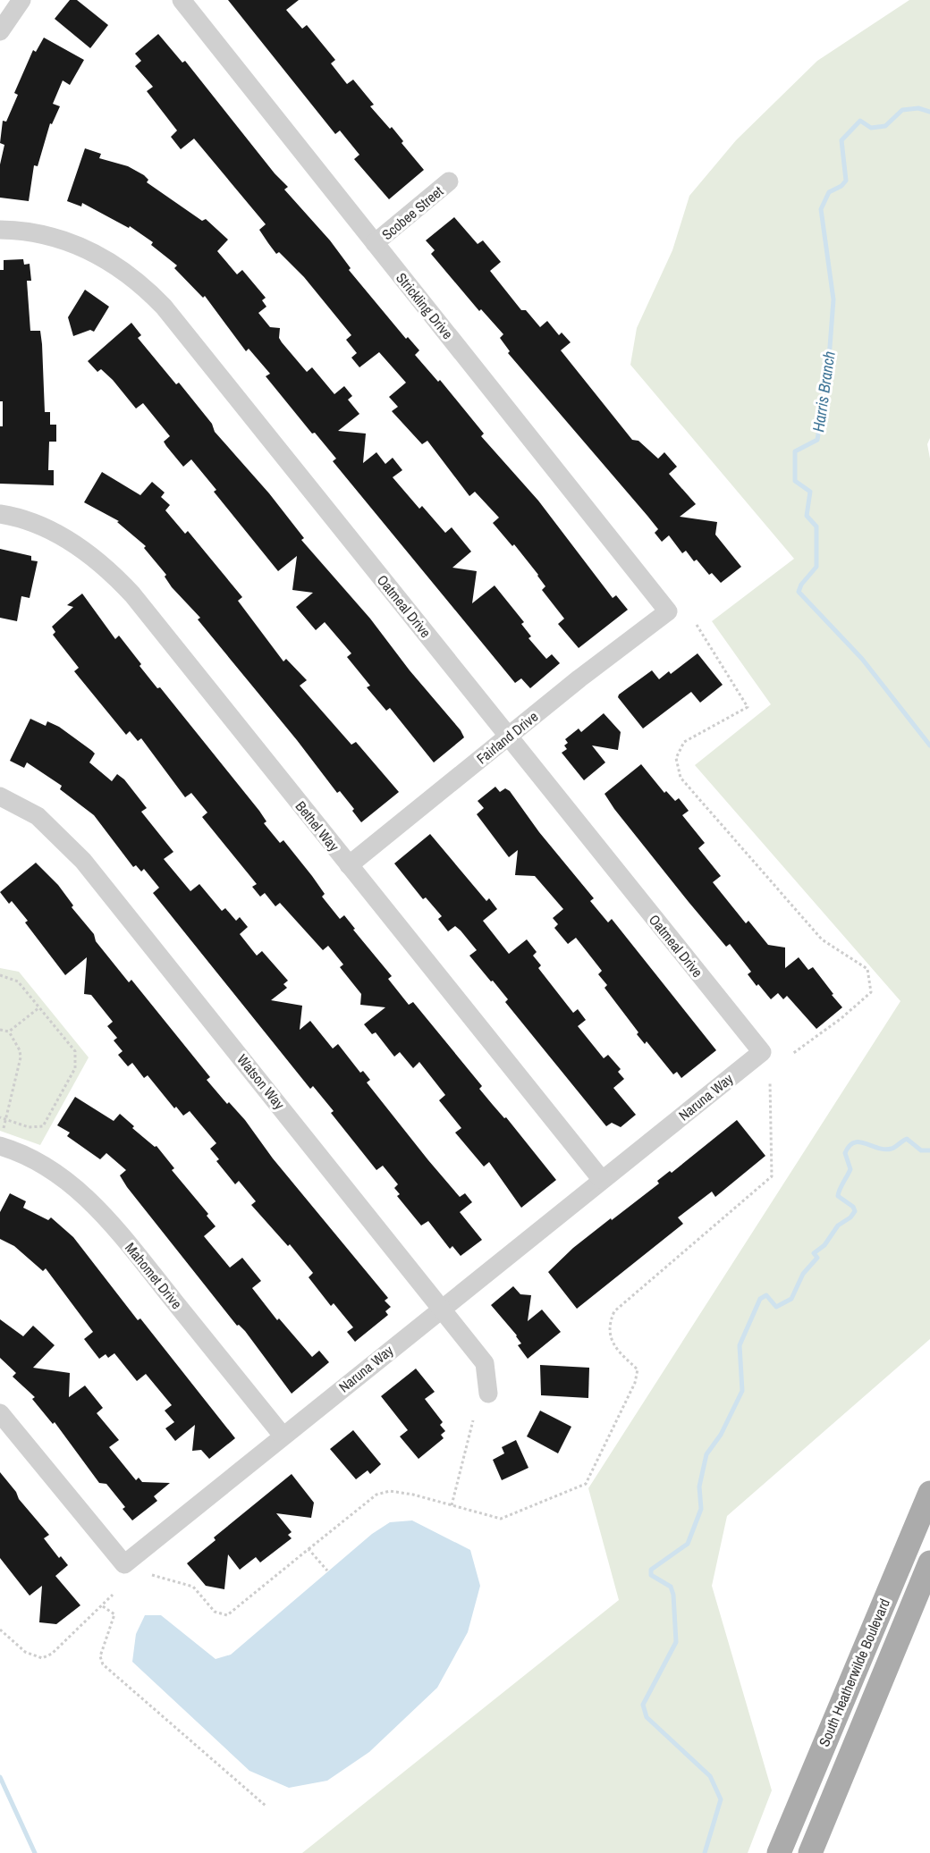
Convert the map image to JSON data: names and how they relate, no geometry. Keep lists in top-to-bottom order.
{
  "streets": {
    "main road": ["South Heatherwilde Boulevard"],
    "street": [
      "Scobee Street",
      "Strickling Drive",
      "Oatmeal Drive",
      "Fairland Drive",
      "Bethel Way",
      "Watson Way",
      "Naruna Way",
      "Mahomet Drive"
    ]
  },
  "crossings": [
    ["Scobee Street", "Strickling Drive"],
    ["Strickling Drive", "Fairland Drive"],
    ["Oatmeal Drive", "Fairland Drive"],
    ["Oatmeal Drive", "Naruna Way"],
    ["Fairland Drive", "Bethel Way"],
    ["Bethel Way", "Naruna Way"],
    ["Watson Way", "Naruna Way"],
    ["Naruna Way", "Mahomet Drive"]
  ],
  "water": ["Harris Branch"]
}
